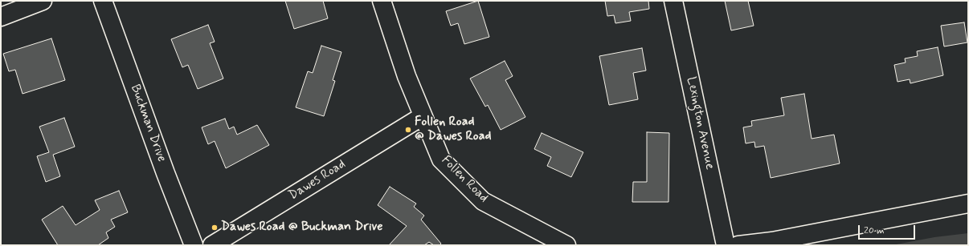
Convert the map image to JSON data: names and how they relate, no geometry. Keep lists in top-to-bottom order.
{
  "streets": {
    "street": [
      "Buckman Drive",
      "Lexington Avenue",
      "Follen Road",
      "Dawes Road"
    ]
  },
  "crossings": [
    ["Follen Road", "Dawes Road"]
  ],
  "places": ["Follen Road @ Dawes Road", "Dawes Road @ Buckman Drive"],
  "scale_bar": "20 m"
}
